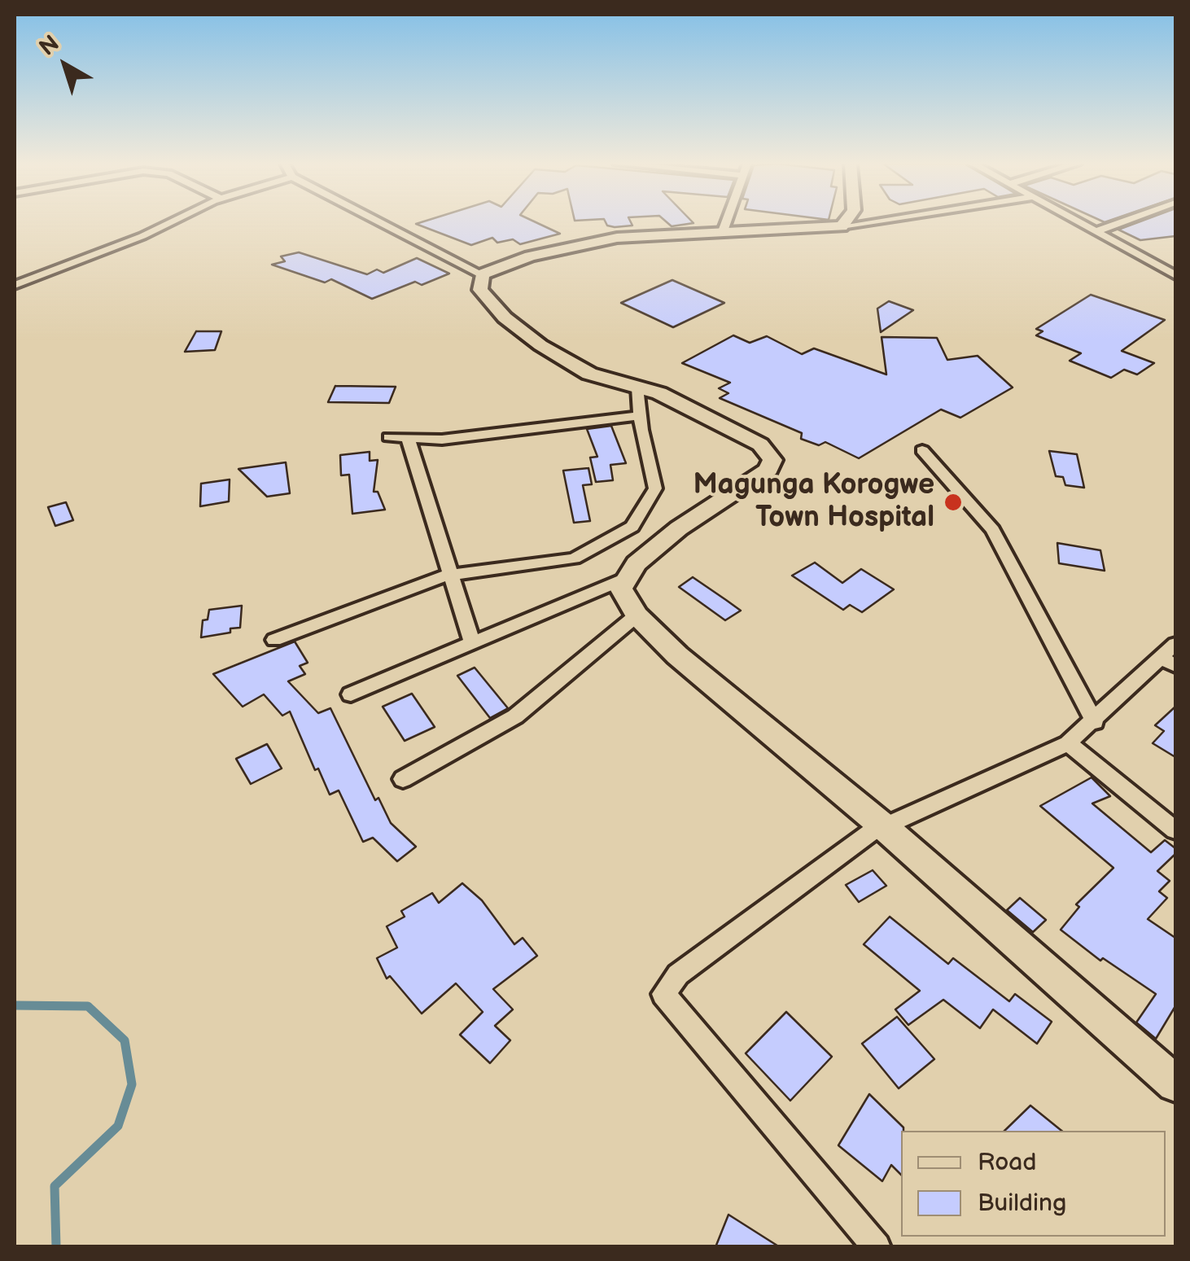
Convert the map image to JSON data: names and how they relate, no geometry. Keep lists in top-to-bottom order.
{
  "places": ["Magunga Korogwe Town Hospital"],
  "legend": ["Road", "Building"],
  "north": "top left"
}
